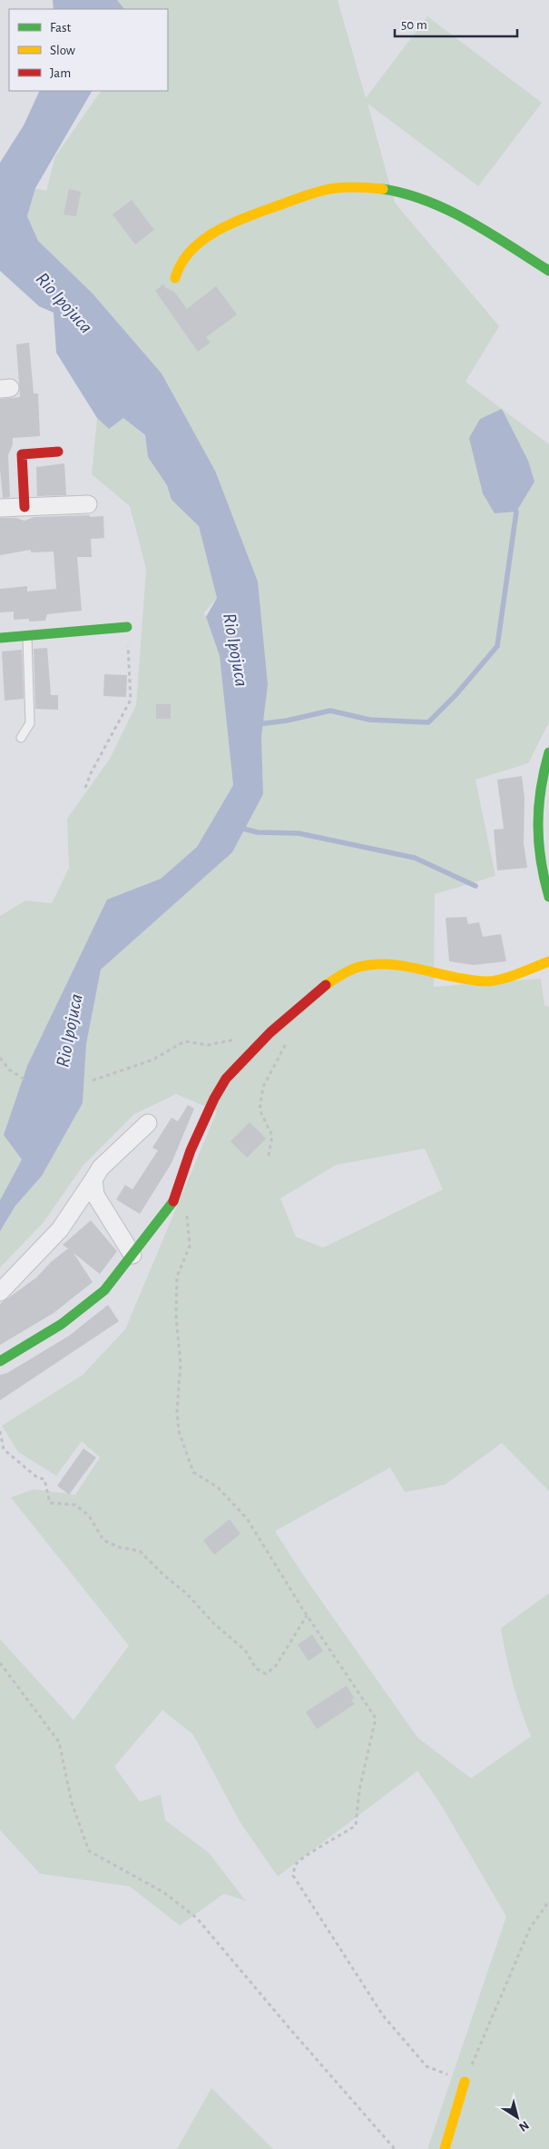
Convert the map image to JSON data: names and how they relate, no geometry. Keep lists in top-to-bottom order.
{
  "water": ["Rio Ipojuca"],
  "legend": ["Fast", "Slow", "Jam"],
  "scale_bar": "50 m",
  "north": "bottom right"
}
